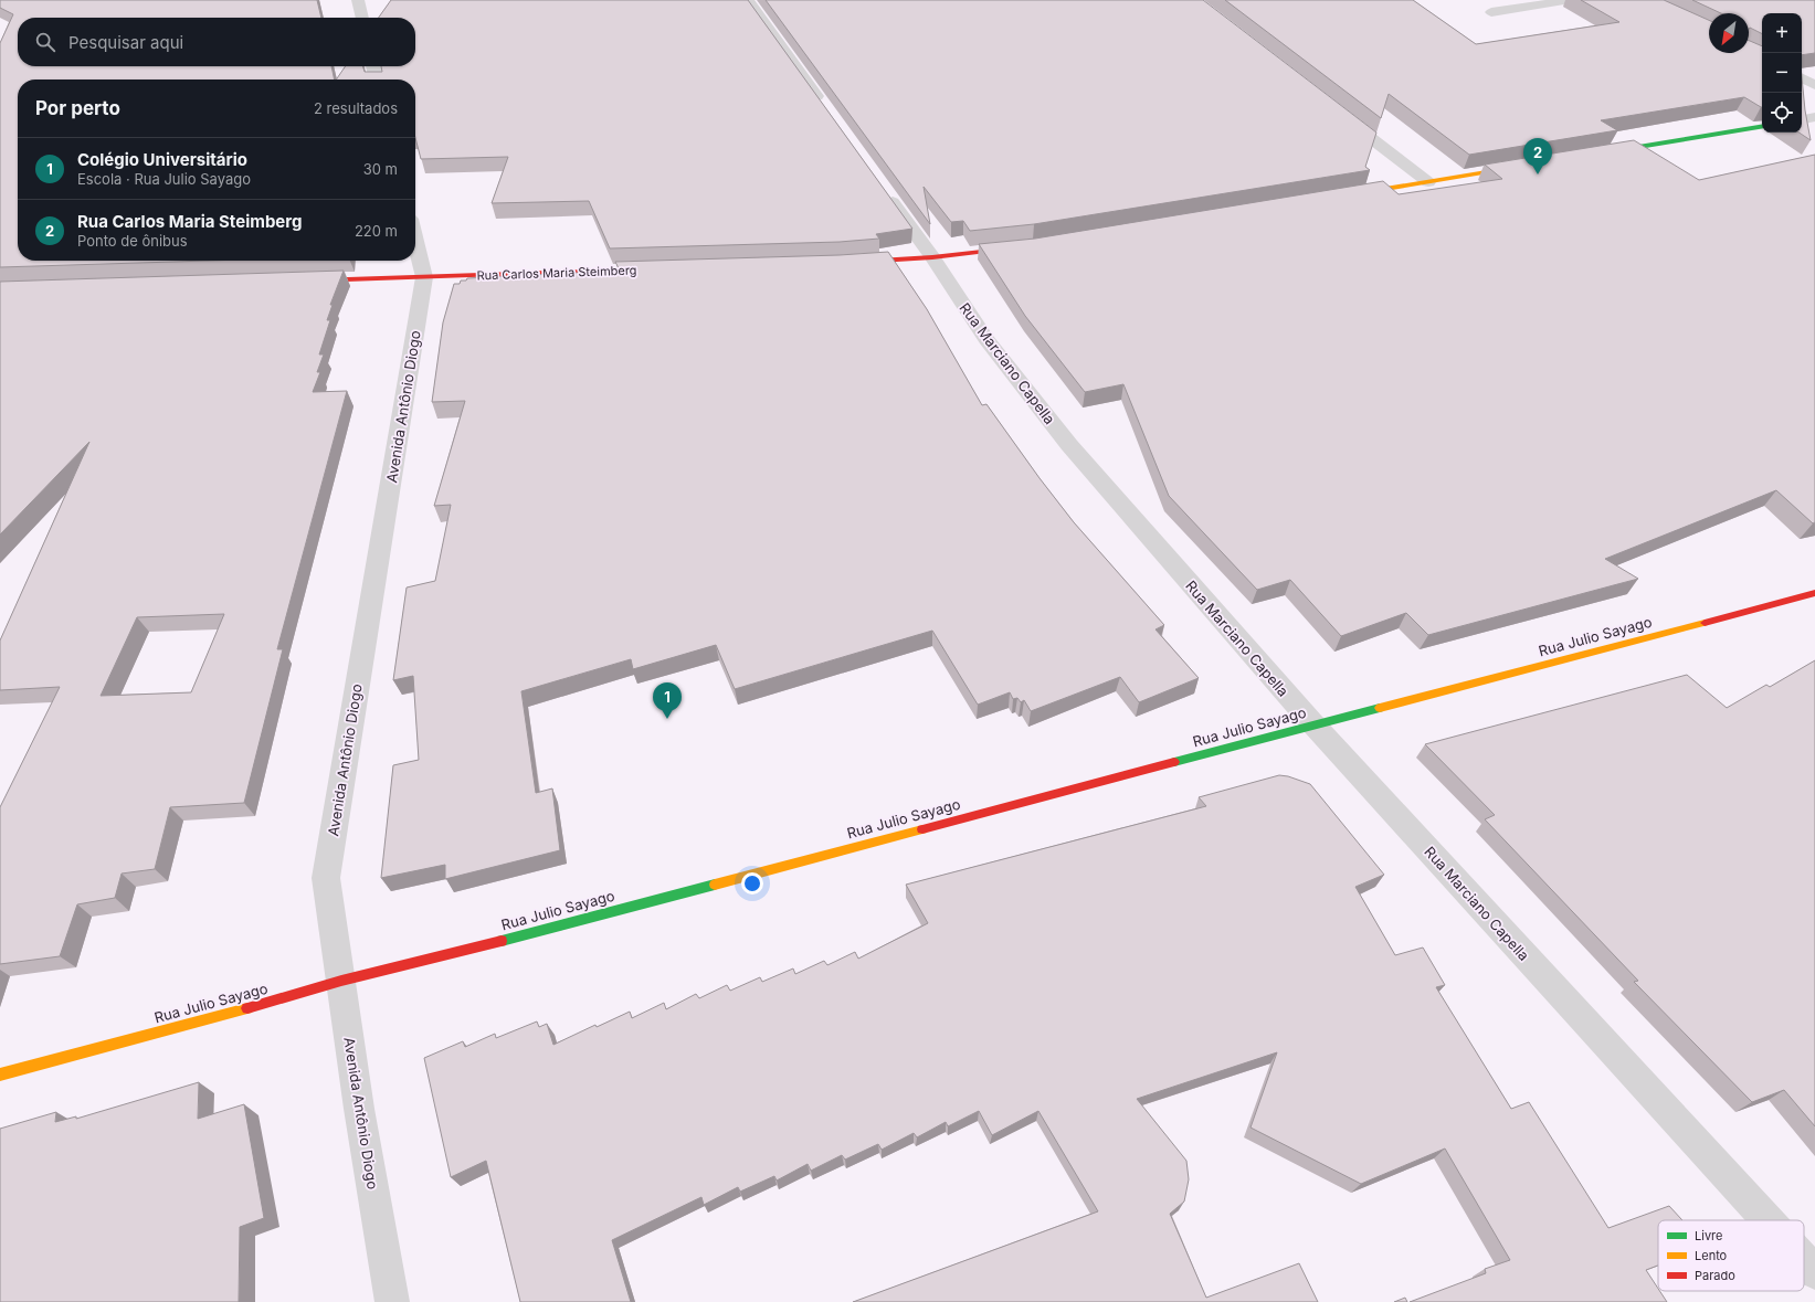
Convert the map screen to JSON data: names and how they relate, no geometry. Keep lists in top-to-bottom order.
{
  "streets": {
    "street": [
      "Rua Carlos Maria Steimberg",
      "Rua Marciano Capella",
      "Avenida Antônio Diogo",
      "Rua Julio Sayago"
    ]
  },
  "crossings": [
    ["Rua Carlos Maria Steimberg", "Avenida Antônio Diogo"],
    ["Rua Marciano Capella", "Rua Julio Sayago"],
    ["Avenida Antônio Diogo", "Rua Julio Sayago"]
  ],
  "legend": ["Livre", "Lento", "Parado"],
  "north": "bottom left",
  "page": {
    "map_buttons": ["+", "−"],
    "search": "Pesquisar aqui",
    "heading": ["Por perto", "2 resultados"],
    "list": [
      {
        "mark": "1",
        "name": "Colégio Universitário",
        "note": "Escola · Rua Julio Sayago",
        "value": "30 m"
      },
      {
        "mark": "2",
        "name": "Rua Carlos Maria Steimberg",
        "note": "Ponto de ônibus",
        "value": "220 m"
      }
    ],
    "pins": ["2", "1"]
  }
}
